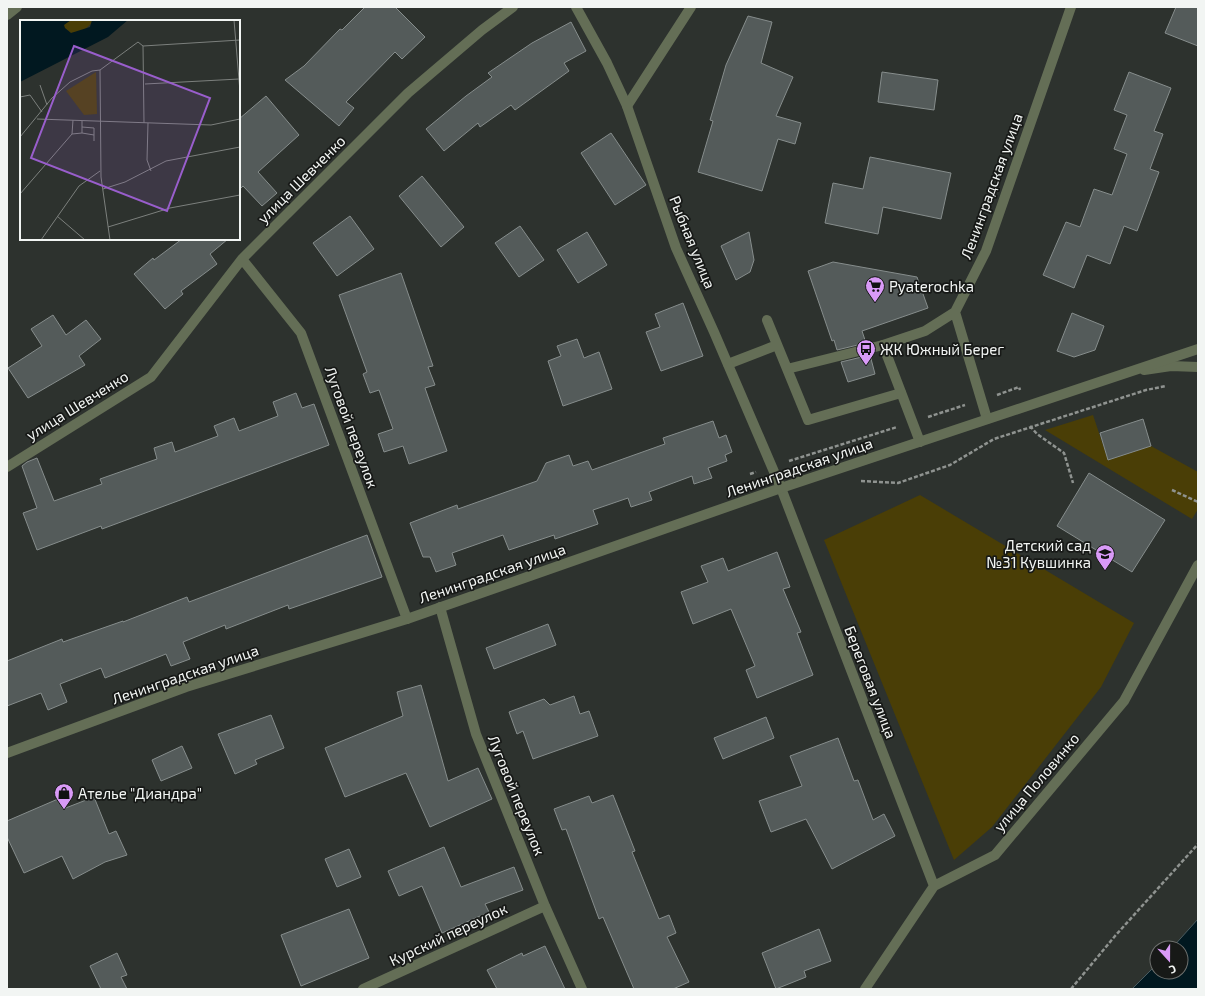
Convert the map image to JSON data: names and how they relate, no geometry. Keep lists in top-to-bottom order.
{
  "streets": {
    "street": [
      "улица Шевченко",
      "Ленинградская улица",
      "Рыбная улица",
      "Луговой переулок",
      "Береговая улица",
      "улица Половинко",
      "Курский переулок"
    ]
  },
  "crossings": [
    ["улица Шевченко", "Луговой переулок"],
    ["Ленинградская улица", "Рыбная улица"],
    ["Ленинградская улица", "Луговой переулок"],
    ["Ленинградская улица", "Береговая улица"],
    ["Рыбная улица", "Береговая улица"],
    ["Луговой переулок", "Курский переулок"],
    ["Береговая улица", "улица Половинко"]
  ],
  "places": {
    "supermarket": ["Pyaterochka"],
    "bus stop": ["ЖК Южный Берег"],
    "school or university": ["Детский сад №31 Кувшинка"],
    "shop": ["Ателье \"Диандра\""]
  },
  "north": "bottom"
}
